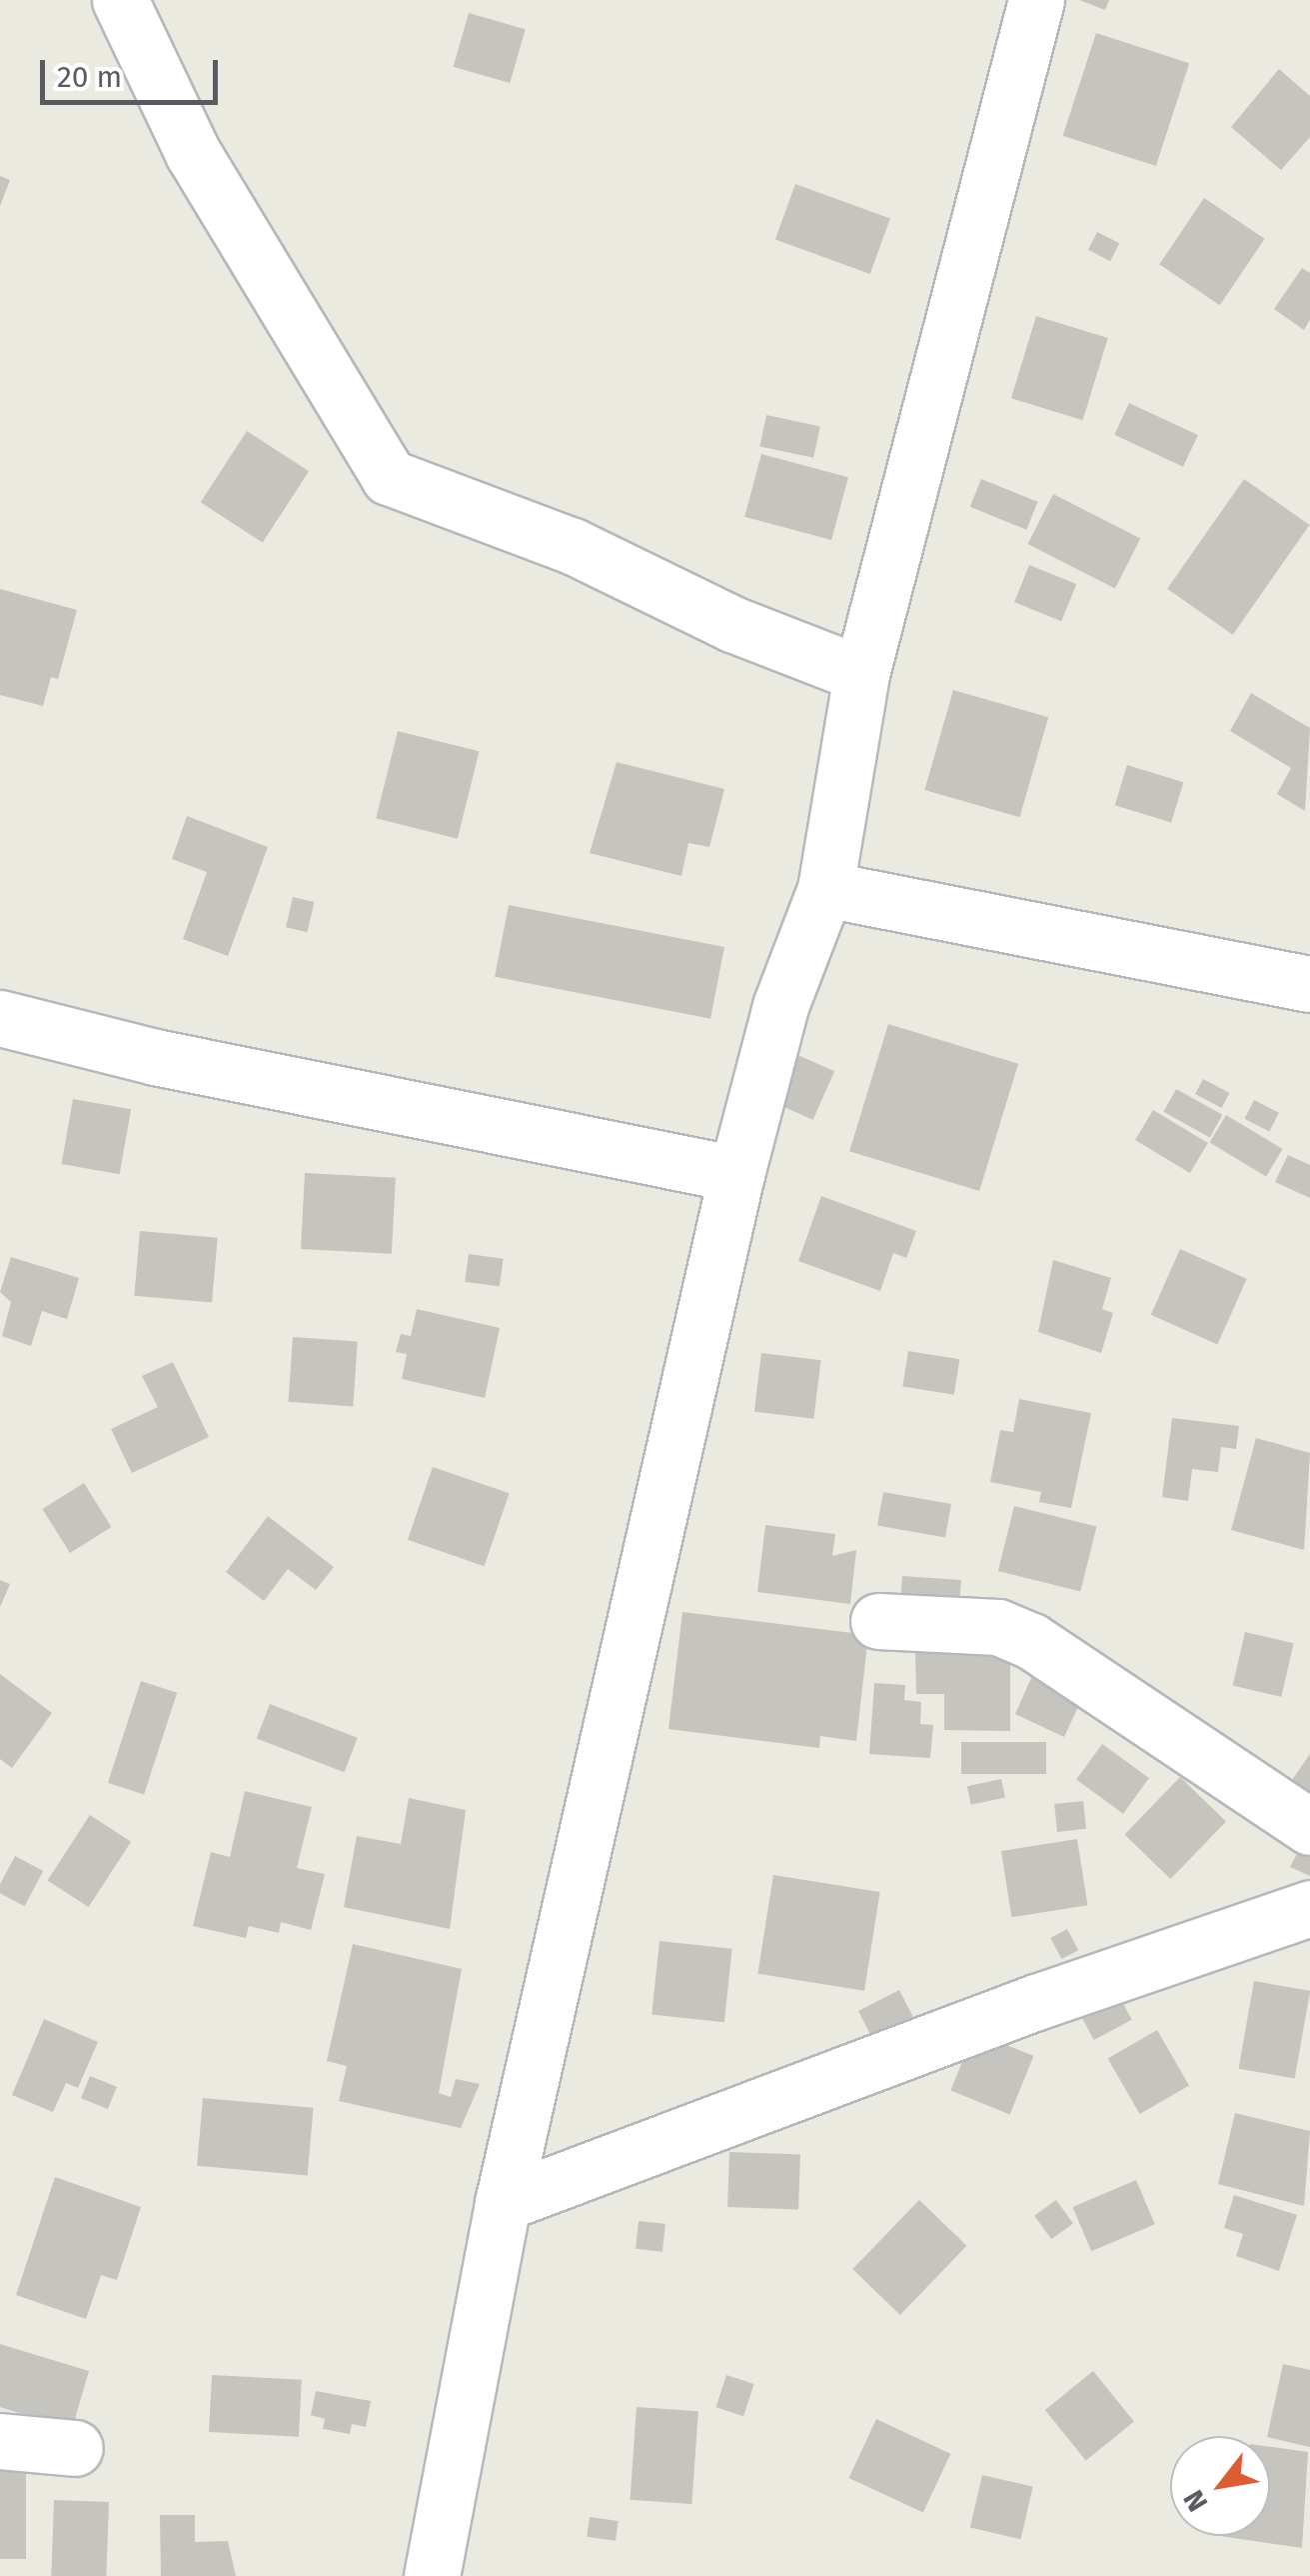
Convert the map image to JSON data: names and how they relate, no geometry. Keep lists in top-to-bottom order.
{
  "scale_bar": "20 m",
  "north": "bottom left"
}
